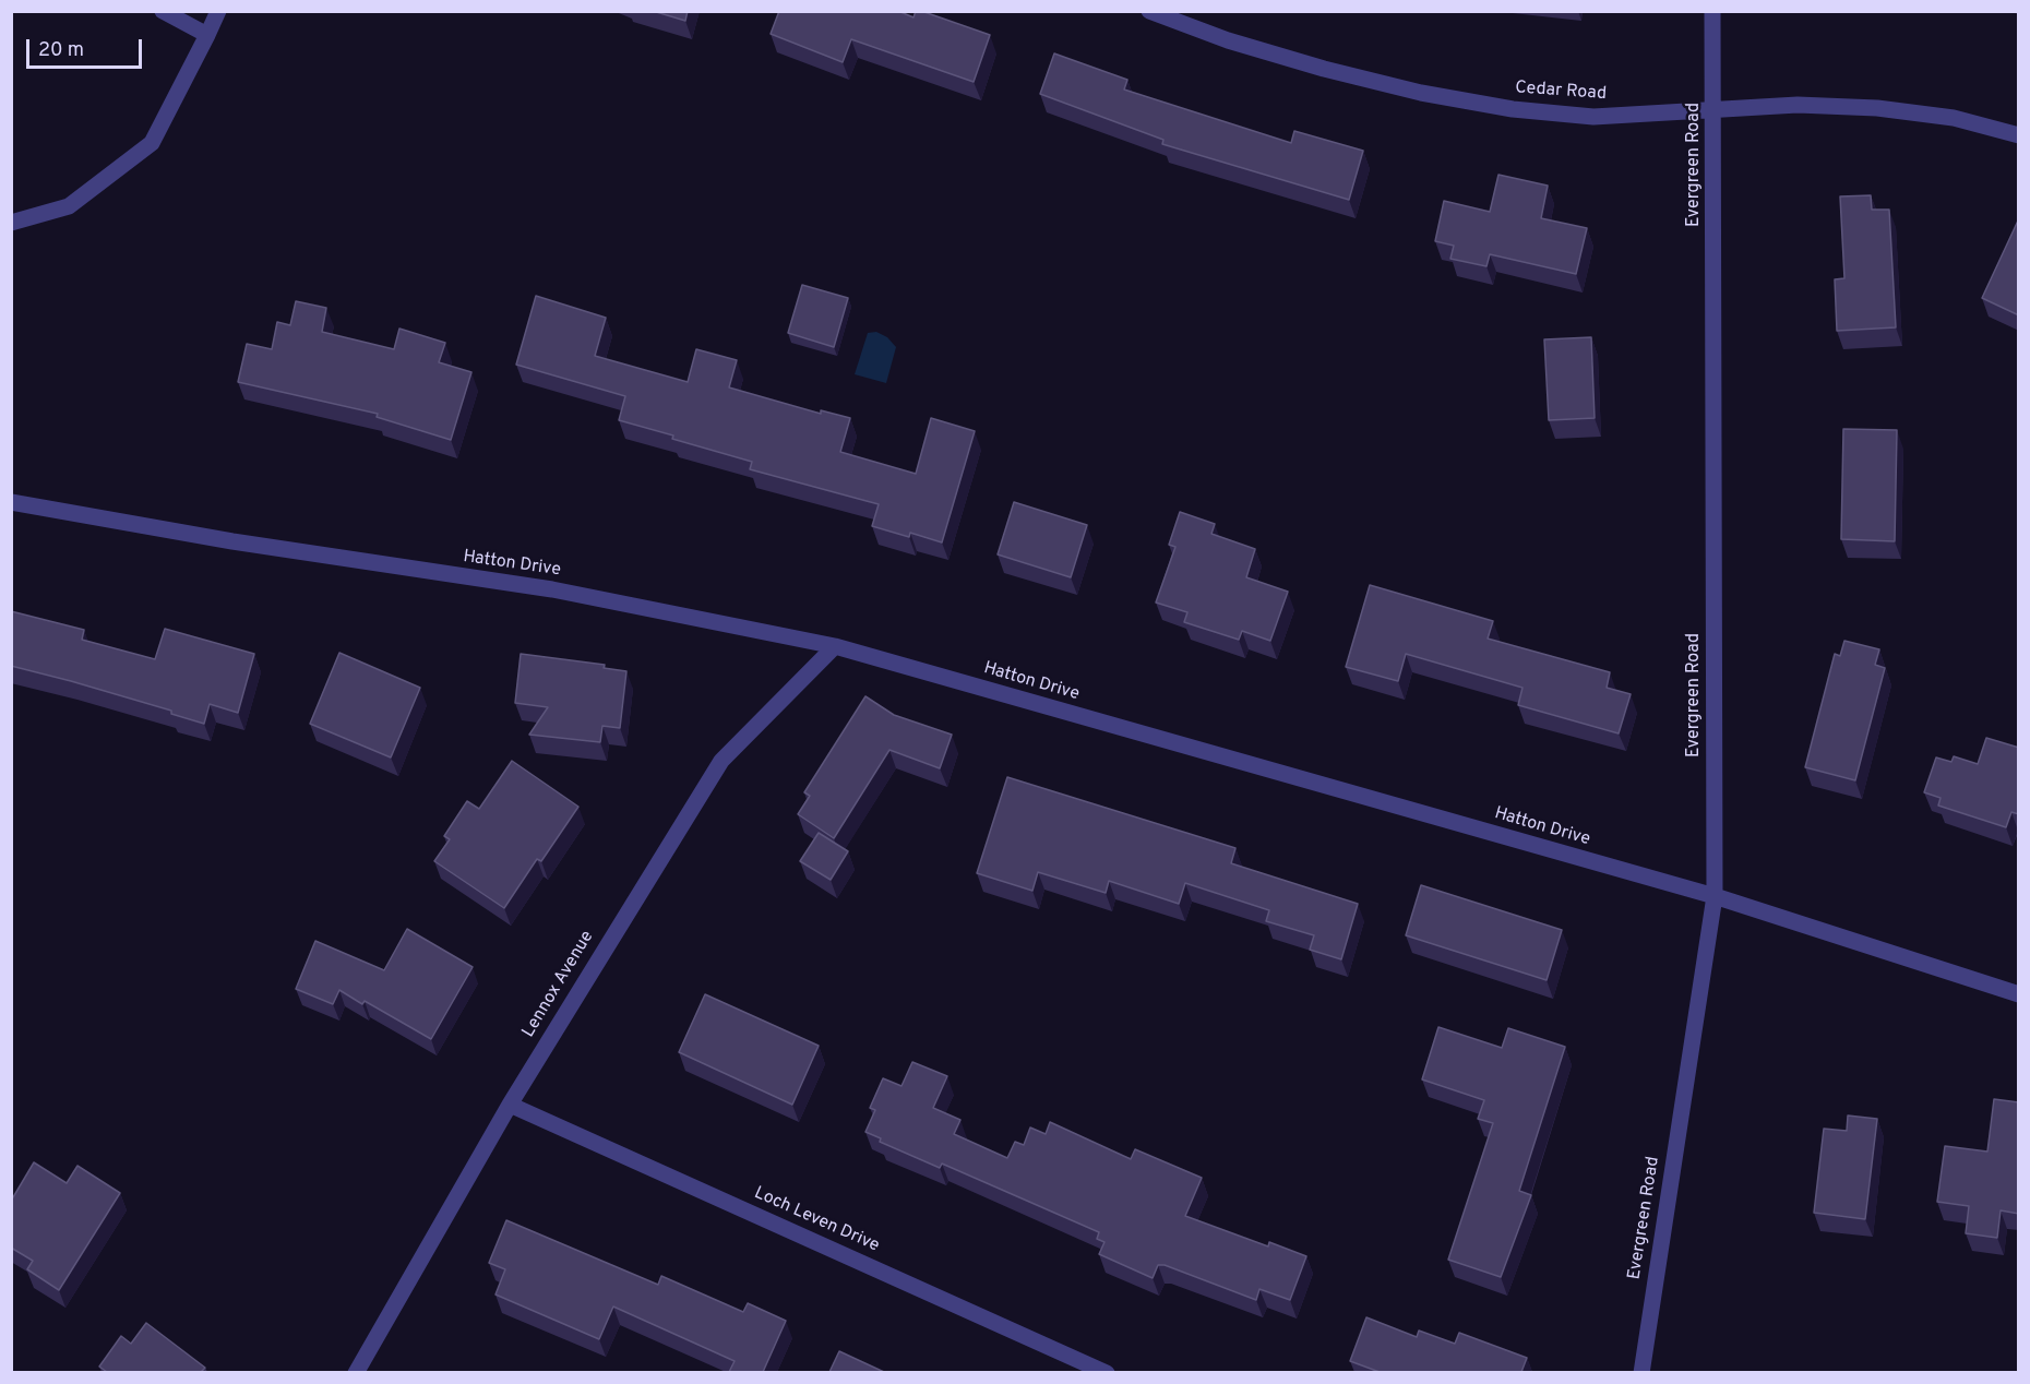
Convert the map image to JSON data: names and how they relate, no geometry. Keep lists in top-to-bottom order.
{
  "streets": {
    "street": [
      "Cedar Road",
      "Evergreen Road",
      "Hatton Drive",
      "Lennox Avenue",
      "Loch Leven Drive"
    ]
  },
  "crossings": [
    ["Cedar Road", "Evergreen Road"],
    ["Evergreen Road", "Hatton Drive"],
    ["Hatton Drive", "Lennox Avenue"],
    ["Lennox Avenue", "Loch Leven Drive"]
  ],
  "scale_bar": "20 m"
}
